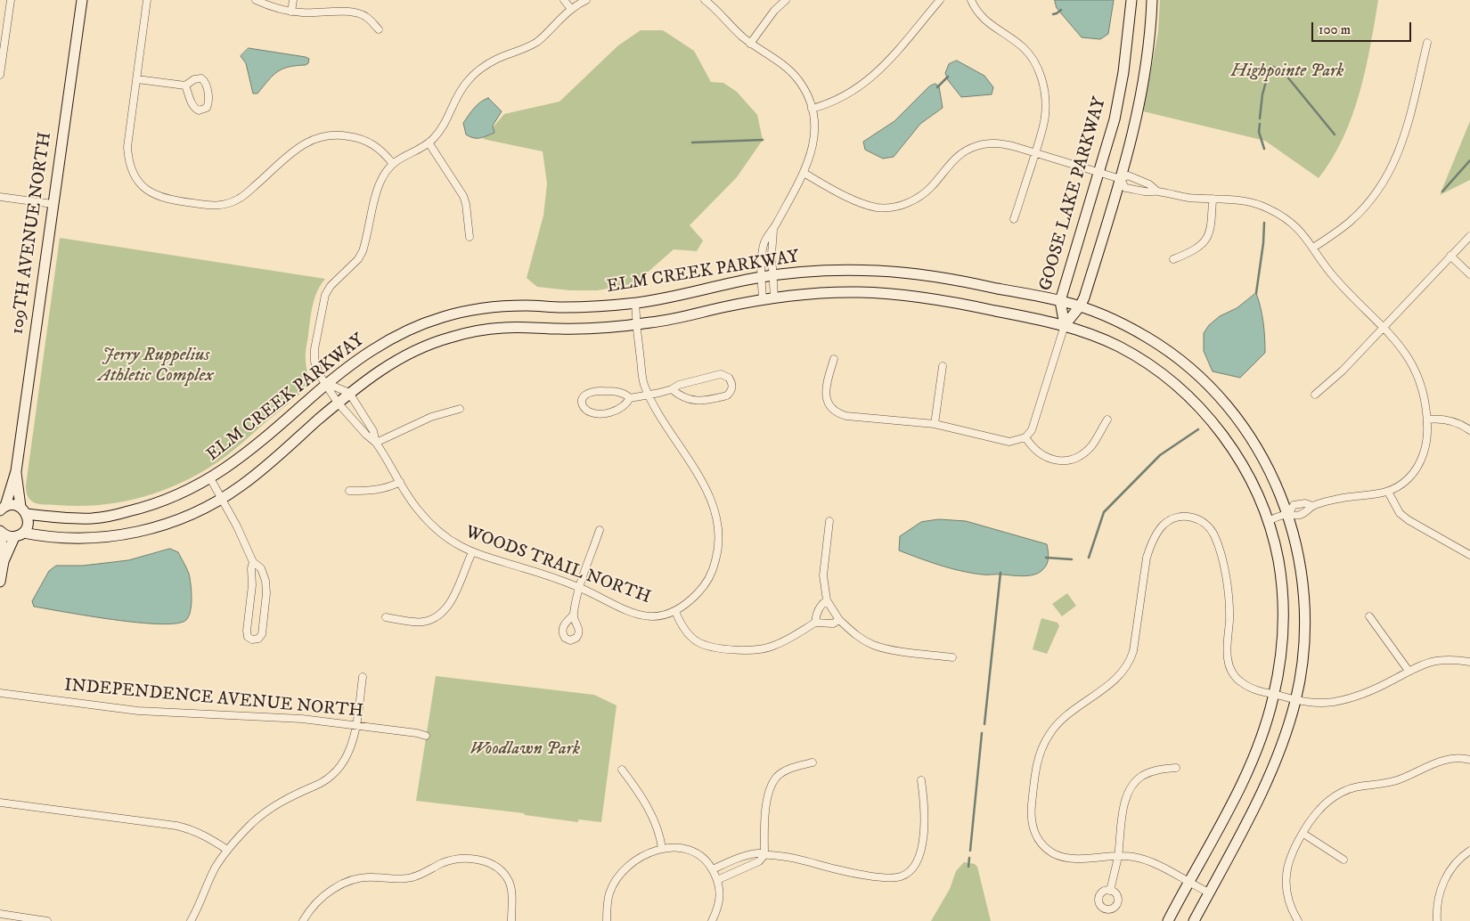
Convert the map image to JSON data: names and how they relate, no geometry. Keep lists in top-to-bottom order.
{
  "streets": {
    "street": [
      "GOOSE LAKE PARKWAY",
      "109TH AVENUE NORTH",
      "ELM CREEK PARKWAY",
      "WOODS TRAIL NORTH",
      "INDEPENDENCE AVENUE NORTH"
    ]
  },
  "crossings": [
    ["GOOSE LAKE PARKWAY", "ELM CREEK PARKWAY"],
    ["109TH AVENUE NORTH", "ELM CREEK PARKWAY"],
    ["ELM CREEK PARKWAY", "WOODS TRAIL NORTH"]
  ],
  "parks": ["Highpointe Park", "Jerry Ruppelius Athletic Complex", "Woodlawn Park"],
  "scale_bar": "100 m"
}
